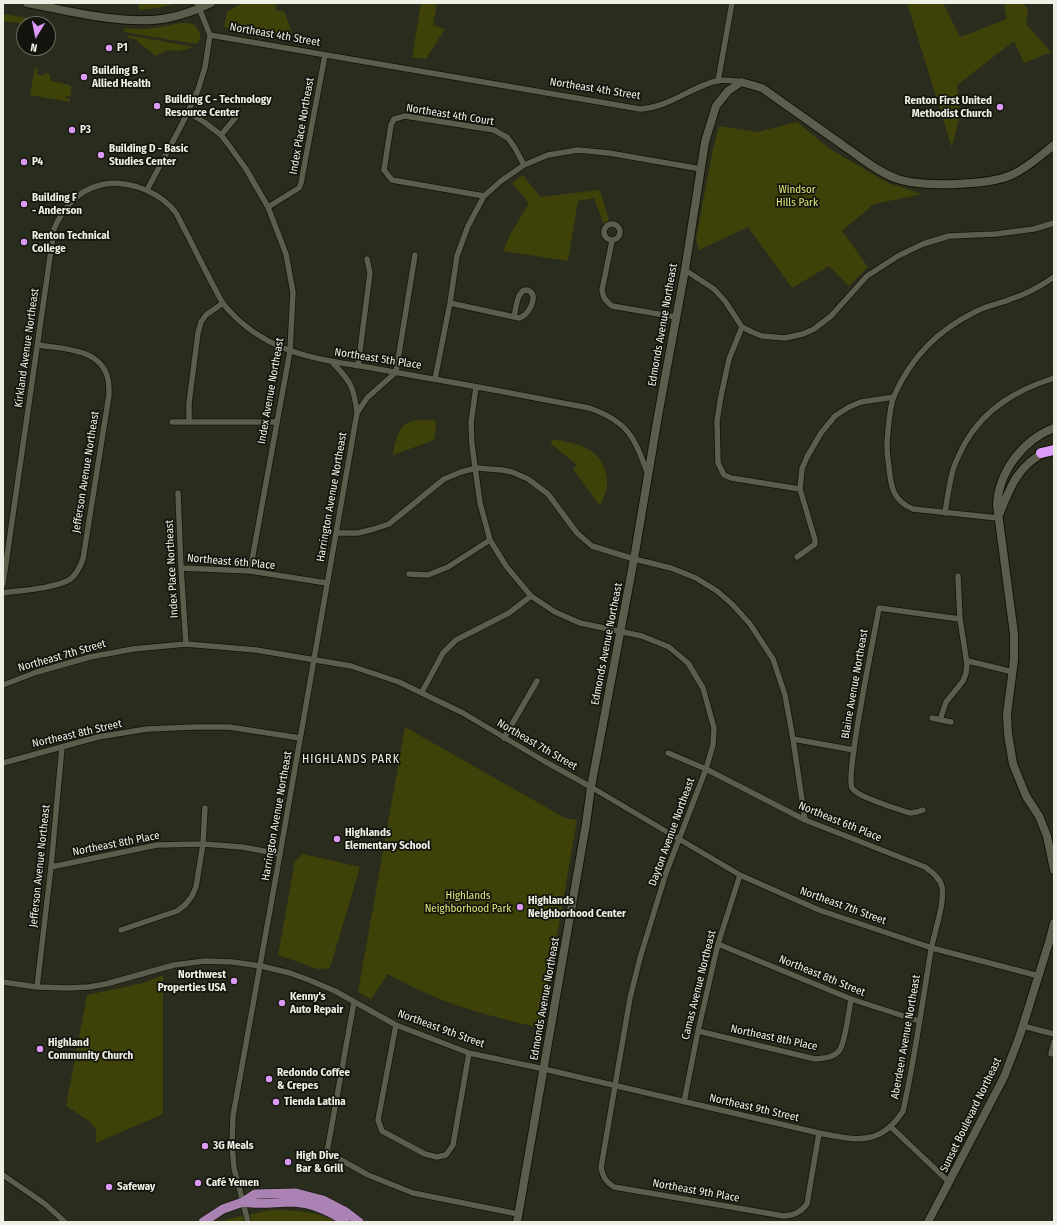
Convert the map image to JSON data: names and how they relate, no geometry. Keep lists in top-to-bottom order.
{
  "streets": {
    "street": [
      "Northeast 4th Street",
      "Northeast 4th Court",
      "Index Place Northeast",
      "Edmonds Avenue Northeast",
      "Kirkland Avenue Northeast",
      "Northeast 5th Place",
      "Index Avenue Northeast",
      "Jefferson Avenue Northeast",
      "Harrington Avenue Northeast",
      "Northeast 6th Place",
      "Northeast 7th Street",
      "Blaine Avenue Northeast",
      "Northeast 8th Street",
      "Dayton Avenue Northeast",
      "Northeast 8th Place",
      "Camas Avenue Northeast",
      "Northeast 9th Street",
      "Aberdeen Avenue Northeast",
      "Sunset Boulevard Northeast",
      "Northeast 9th Place"
    ]
  },
  "crossings": [
    ["Northeast 4th Street", "Index Place Northeast"],
    ["Northeast 4th Street", "Edmonds Avenue Northeast"],
    ["Index Place Northeast", "Index Avenue Northeast"],
    ["Index Place Northeast", "Northeast 6th Place"],
    ["Index Place Northeast", "Northeast 7th Street"],
    ["Edmonds Avenue Northeast", "Northeast 5th Place"],
    ["Edmonds Avenue Northeast", "Northeast 7th Street"],
    ["Edmonds Avenue Northeast", "Dayton Avenue Northeast"],
    ["Edmonds Avenue Northeast", "Northeast 9th Street"],
    ["Kirkland Avenue Northeast", "Northeast 5th Place"],
    ["Kirkland Avenue Northeast", "Jefferson Avenue Northeast"],
    ["Northeast 5th Place", "Index Avenue Northeast"],
    ["Northeast 5th Place", "Harrington Avenue Northeast"],
    ["Northeast 5th Place", "Dayton Avenue Northeast"],
    ["Index Avenue Northeast", "Northeast 6th Place"],
    ["Jefferson Avenue Northeast", "Northeast 8th Street"],
    ["Jefferson Avenue Northeast", "Northeast 8th Place"],
    ["Jefferson Avenue Northeast", "Northeast 9th Street"],
    ["Harrington Avenue Northeast", "Northeast 6th Place"],
    ["Harrington Avenue Northeast", "Northeast 7th Street"],
    ["Harrington Avenue Northeast", "Northeast 8th Street"],
    ["Harrington Avenue Northeast", "Northeast 8th Place"],
    ["Harrington Avenue Northeast", "Northeast 9th Street"],
    ["Northeast 6th Place", "Northeast 7th Street"],
    ["Northeast 6th Place", "Dayton Avenue Northeast"],
    ["Northeast 6th Place", "Aberdeen Avenue Northeast"],
    ["Northeast 7th Street", "Dayton Avenue Northeast"],
    ["Northeast 7th Street", "Camas Avenue Northeast"],
    ["Northeast 7th Street", "Aberdeen Avenue Northeast"],
    ["Northeast 7th Street", "Sunset Boulevard Northeast"],
    ["Northeast 8th Street", "Northeast 8th Place"],
    ["Northeast 8th Street", "Camas Avenue Northeast"],
    ["Northeast 8th Street", "Aberdeen Avenue Northeast"],
    ["Dayton Avenue Northeast", "Northeast 9th Street"],
    ["Dayton Avenue Northeast", "Northeast 9th Place"],
    ["Northeast 8th Place", "Camas Avenue Northeast"],
    ["Camas Avenue Northeast", "Northeast 9th Street"],
    ["Northeast 9th Street", "Aberdeen Avenue Northeast"],
    ["Northeast 9th Street", "Northeast 9th Place"]
  ],
  "districts": ["HIGHLANDS PARK"],
  "parks": ["Windsor Hills Park", "Highlands Neighborhood Park"],
  "places": [
    "P1",
    "Building B - Allied Health",
    "Building C - Technology Resource Center",
    "Renton First United Methodist Church",
    "P3",
    "Building D - Basic Studies Center",
    "P4",
    "Building F - Anderson",
    "Renton Technical College",
    "Highlands Elementary School",
    "Highlands Neighborhood Center",
    "Northwest Properties USA",
    "Kenny's Auto Repair",
    "Highland Community Church",
    "Redondo Coffee & Crepes",
    "Tienda Latina",
    "3G Meals",
    "High Dive Bar & Grill",
    "Café Yemen",
    "Safeway"
  ],
  "north": "bottom"
}
